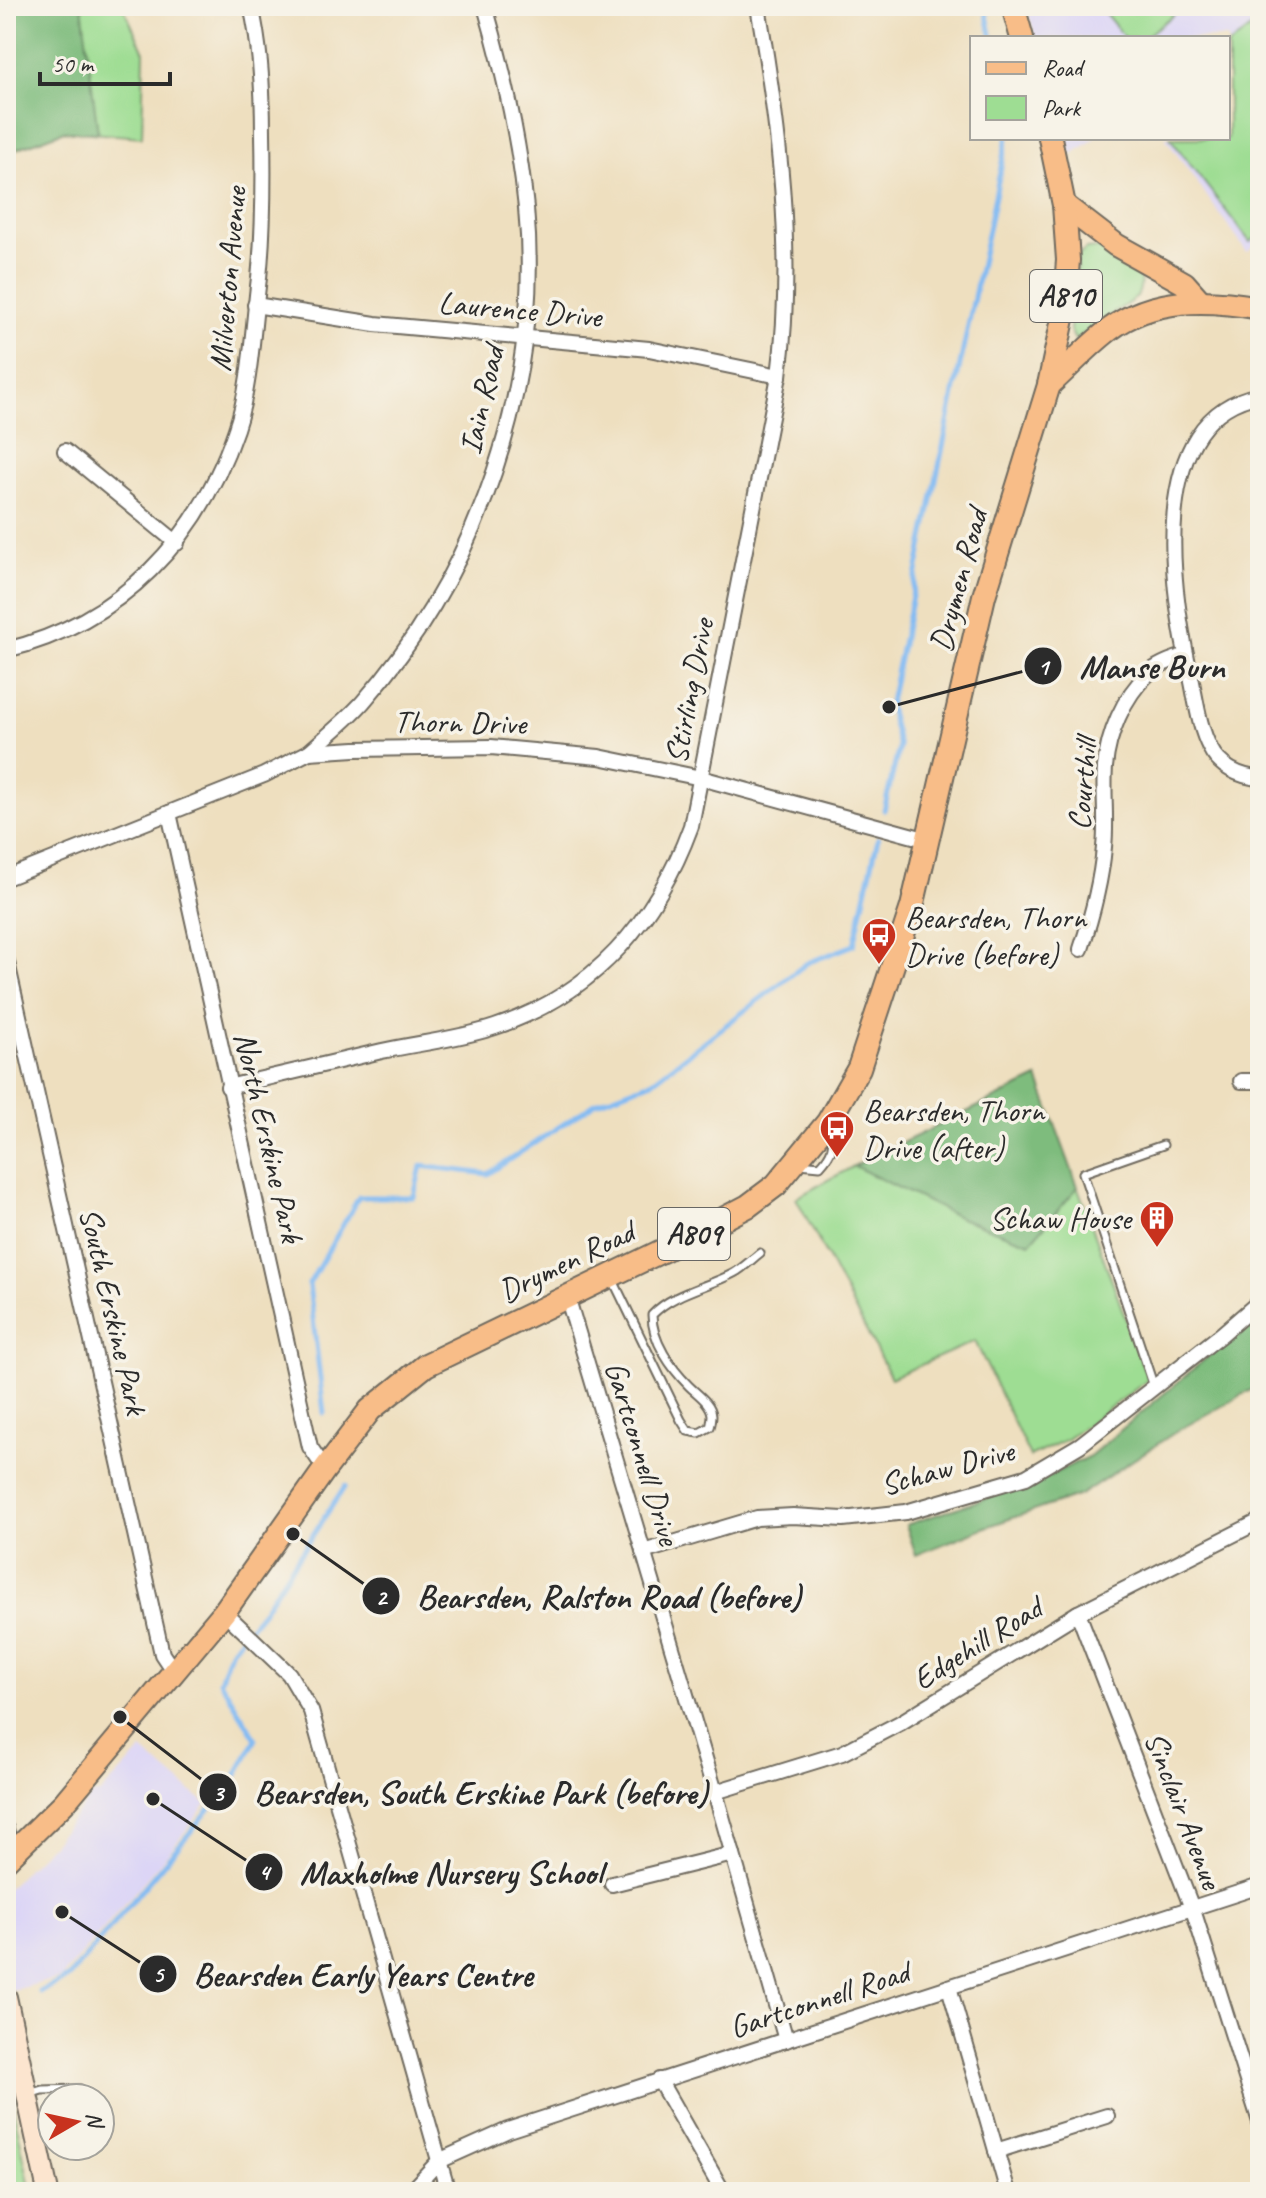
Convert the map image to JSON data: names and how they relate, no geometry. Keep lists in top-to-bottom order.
{
  "streets": {
    "main road": ["A810", "Drymen Road", "A809"],
    "street": [
      "Milverton Avenue",
      "Laurence Drive",
      "Iain Road",
      "Stirling Drive",
      "Thorn Drive",
      "Courthill",
      "North Erskine Park",
      "South Erskine Park",
      "Gartconnell Drive",
      "Schaw Drive",
      "Edgehill Road",
      "Sinclair Avenue",
      "Gartconnell Road"
    ]
  },
  "crossings": [
    ["Milverton Avenue", "Laurence Drive"],
    ["A810", "Drymen Road"],
    ["Laurence Drive", "Iain Road"],
    ["Laurence Drive", "Stirling Drive"],
    ["Iain Road", "Thorn Drive"],
    ["Drymen Road", "Thorn Drive"],
    ["Drymen Road", "North Erskine Park"],
    ["Drymen Road", "South Erskine Park"],
    ["Drymen Road", "Gartconnell Drive"],
    ["Stirling Drive", "Thorn Drive"],
    ["Stirling Drive", "North Erskine Park"],
    ["Thorn Drive", "North Erskine Park"],
    ["Gartconnell Drive", "Schaw Drive"],
    ["Gartconnell Drive", "Edgehill Road"],
    ["Gartconnell Drive", "Gartconnell Road"],
    ["Edgehill Road", "Sinclair Avenue"],
    ["Sinclair Avenue", "Gartconnell Road"]
  ],
  "places": {
    "other": [
      "Manse Burn",
      "Bearsden, Ralston Road (before)",
      "Bearsden, South Erskine Park (before)",
      "Maxholme Nursery School",
      "Bearsden Early Years Centre"
    ],
    "bus stop": ["Bearsden, Thorn Drive (before)", "Bearsden, Thorn Drive (after)"],
    "building": ["Schaw House"]
  },
  "legend": ["Road", "Park"],
  "scale_bar": "50 m",
  "north": "right"
}
